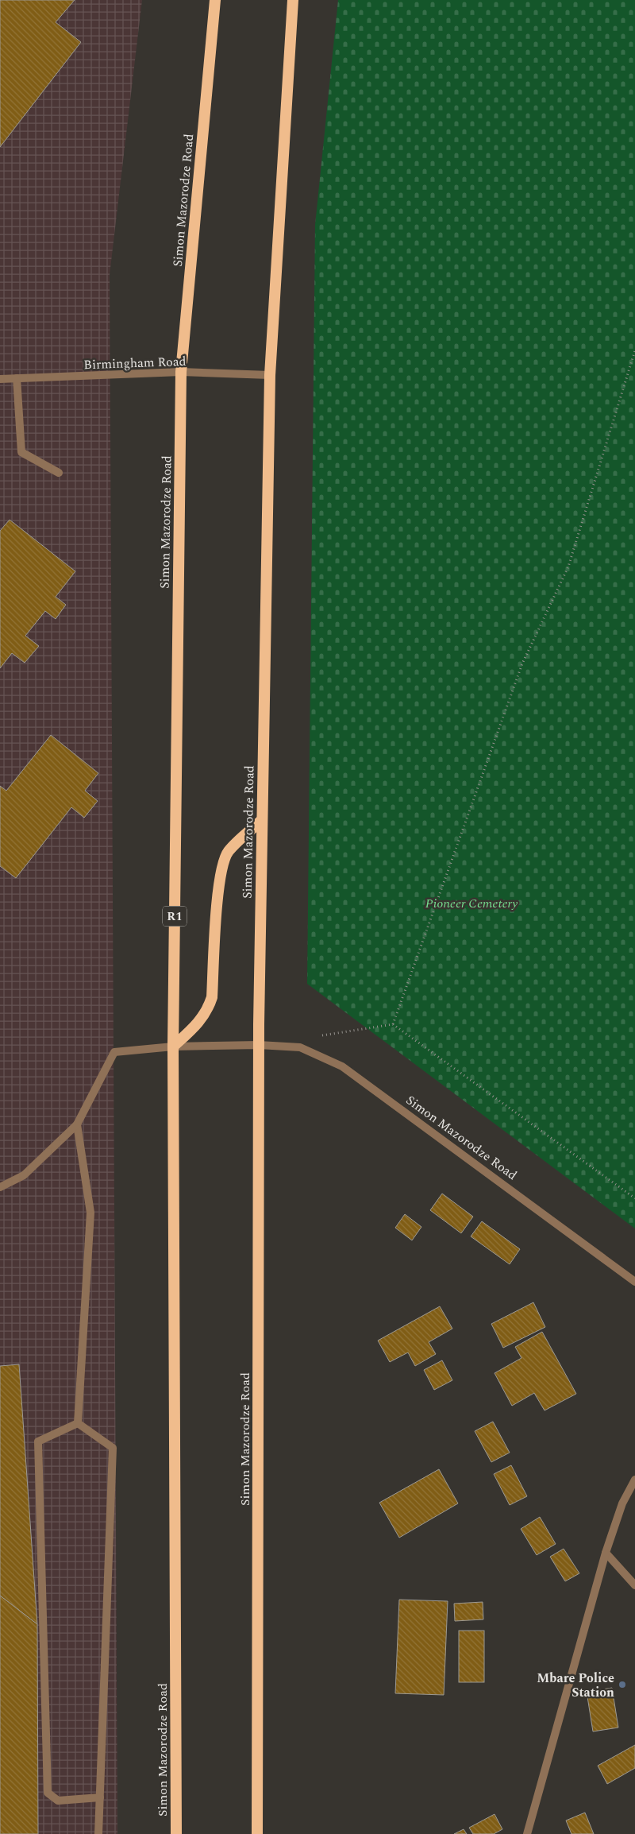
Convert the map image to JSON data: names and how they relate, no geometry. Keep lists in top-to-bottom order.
{
  "streets": {
    "highway": ["Simon Mazorodze Road", "R1"],
    "street": ["Birmingham Road"]
  },
  "crossings": [
    ["Simon Mazorodze Road", "Birmingham Road"]
  ],
  "parks": ["Pioneer Cemetery"],
  "places": ["Mbare Police Station"]
}
